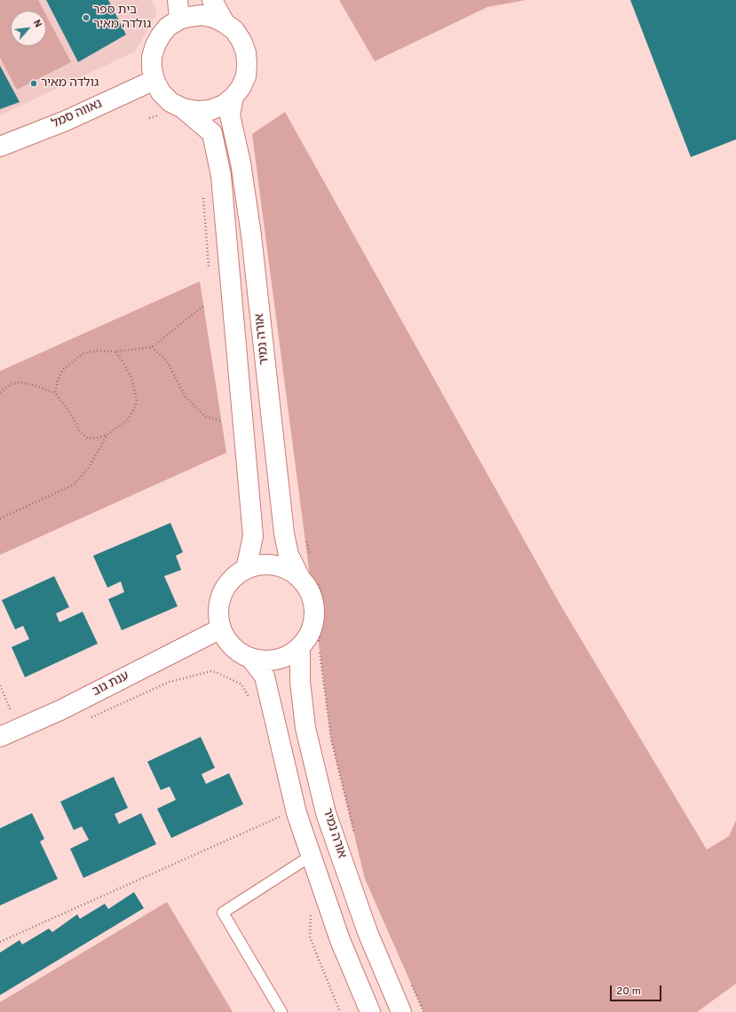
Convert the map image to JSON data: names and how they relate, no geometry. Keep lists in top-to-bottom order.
{
  "streets": {
    "street": ["נאווה סמל", "אורה נמיר", "ענת גוב"]
  },
  "crossings": [
    ["נאווה סמל", "אורה נמיר"],
    ["אורה נמיר", "ענת גוב"]
  ],
  "places": ["בית ספר גולדה מאיר", "גולדה מאיר"],
  "scale_bar": "20 m",
  "north": "top right"
}
